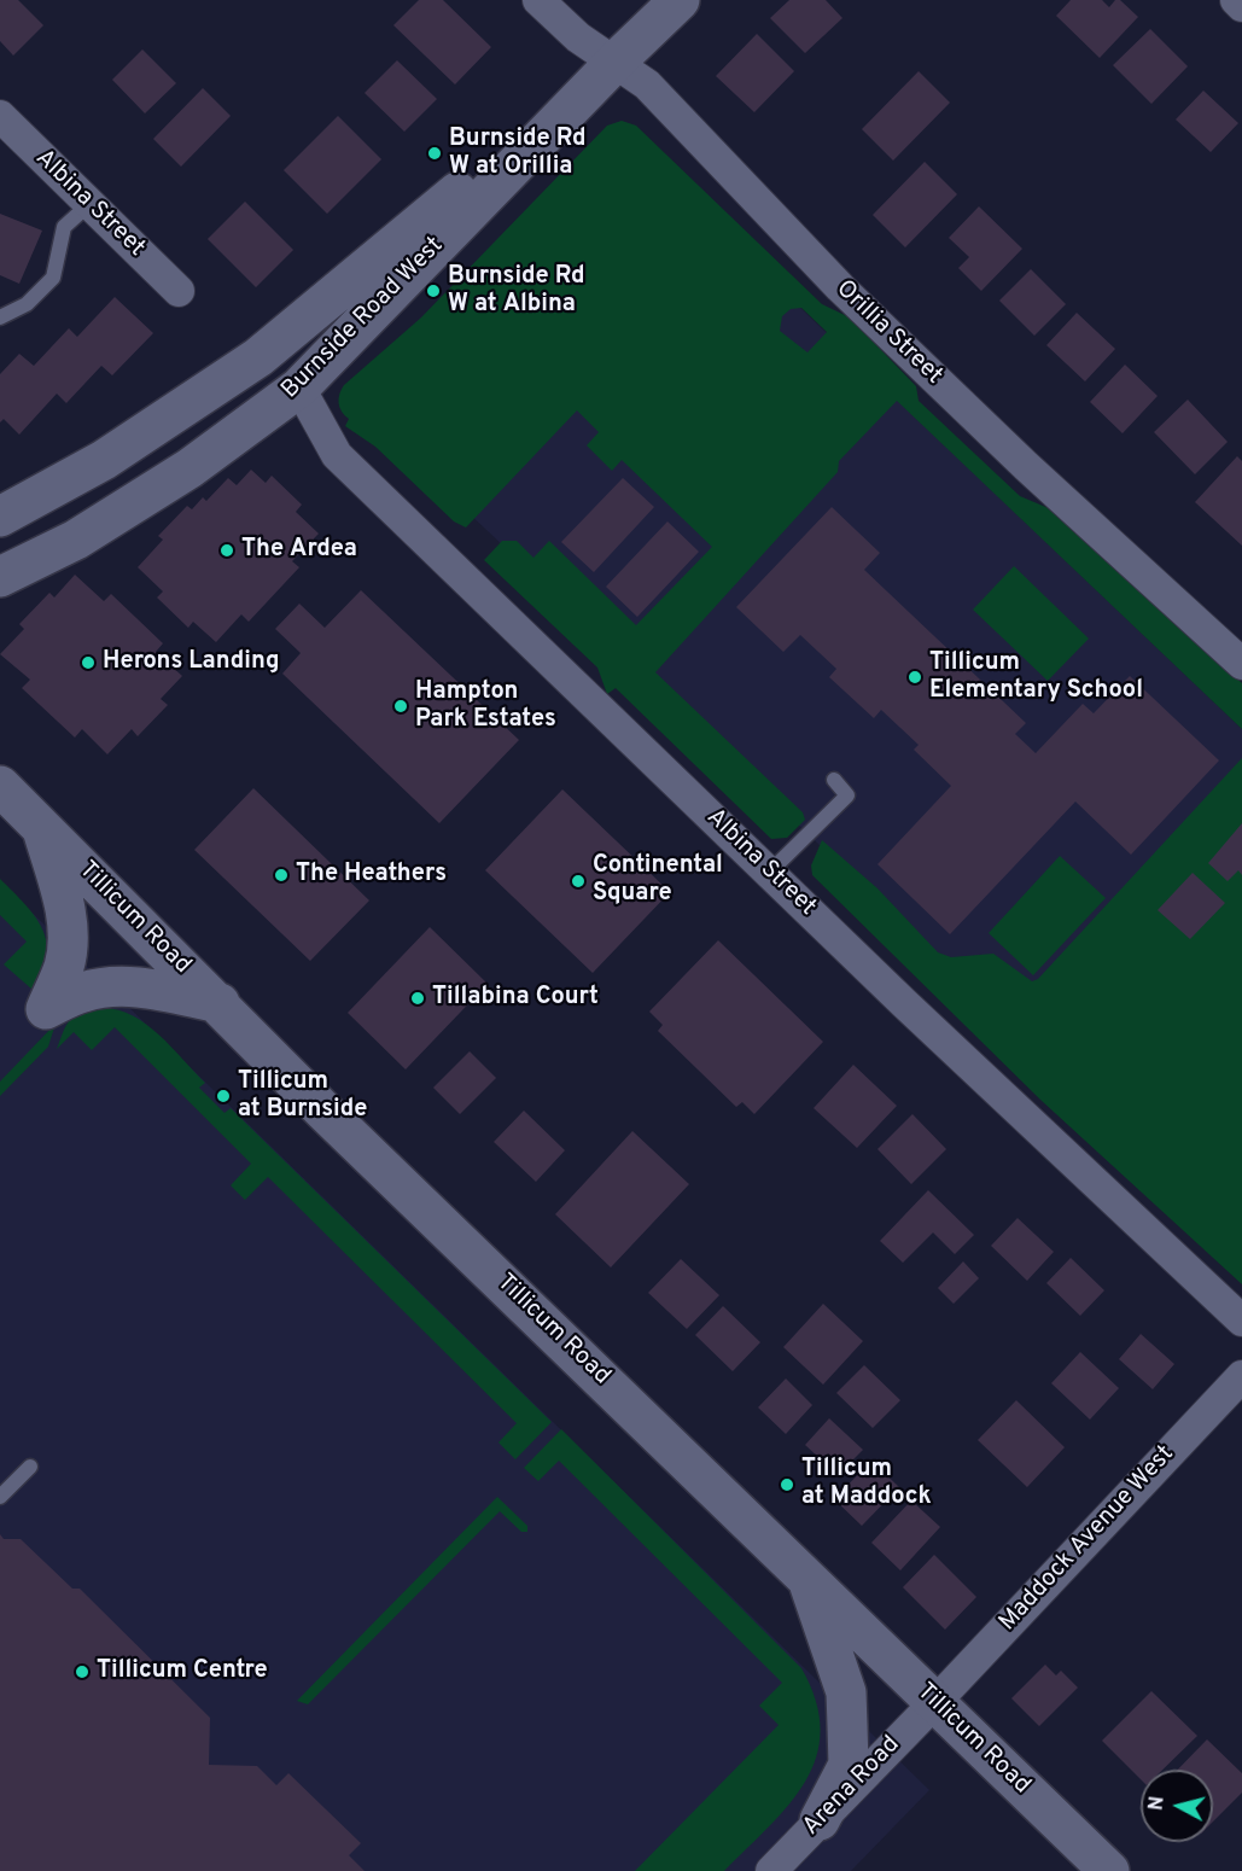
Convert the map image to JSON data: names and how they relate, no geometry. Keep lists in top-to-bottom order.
{
  "streets": {
    "main road": ["Burnside Road West", "Tillicum Road"],
    "street": [
      "Albina Street",
      "Orillia Street",
      "Maddock Avenue West",
      "Arena Road"
    ]
  },
  "crossings": [
    ["Albina Street", "Burnside Road West"],
    ["Burnside Road West", "Orillia Street"],
    ["Tillicum Road", "Maddock Avenue West"],
    ["Tillicum Road", "Arena Road"],
    ["Maddock Avenue West", "Arena Road"]
  ],
  "places": [
    "Burnside Rd W at Orillia",
    "Burnside Rd W at Albina",
    "The Ardea",
    "Herons Landing",
    "Tillicum Elementary School",
    "Hampton Park Estates",
    "The Heathers",
    "Continental Square",
    "Tillabina Court",
    "Tillicum at Burnside",
    "Tillicum at Maddock",
    "Tillicum Centre"
  ],
  "north": "left"
}
